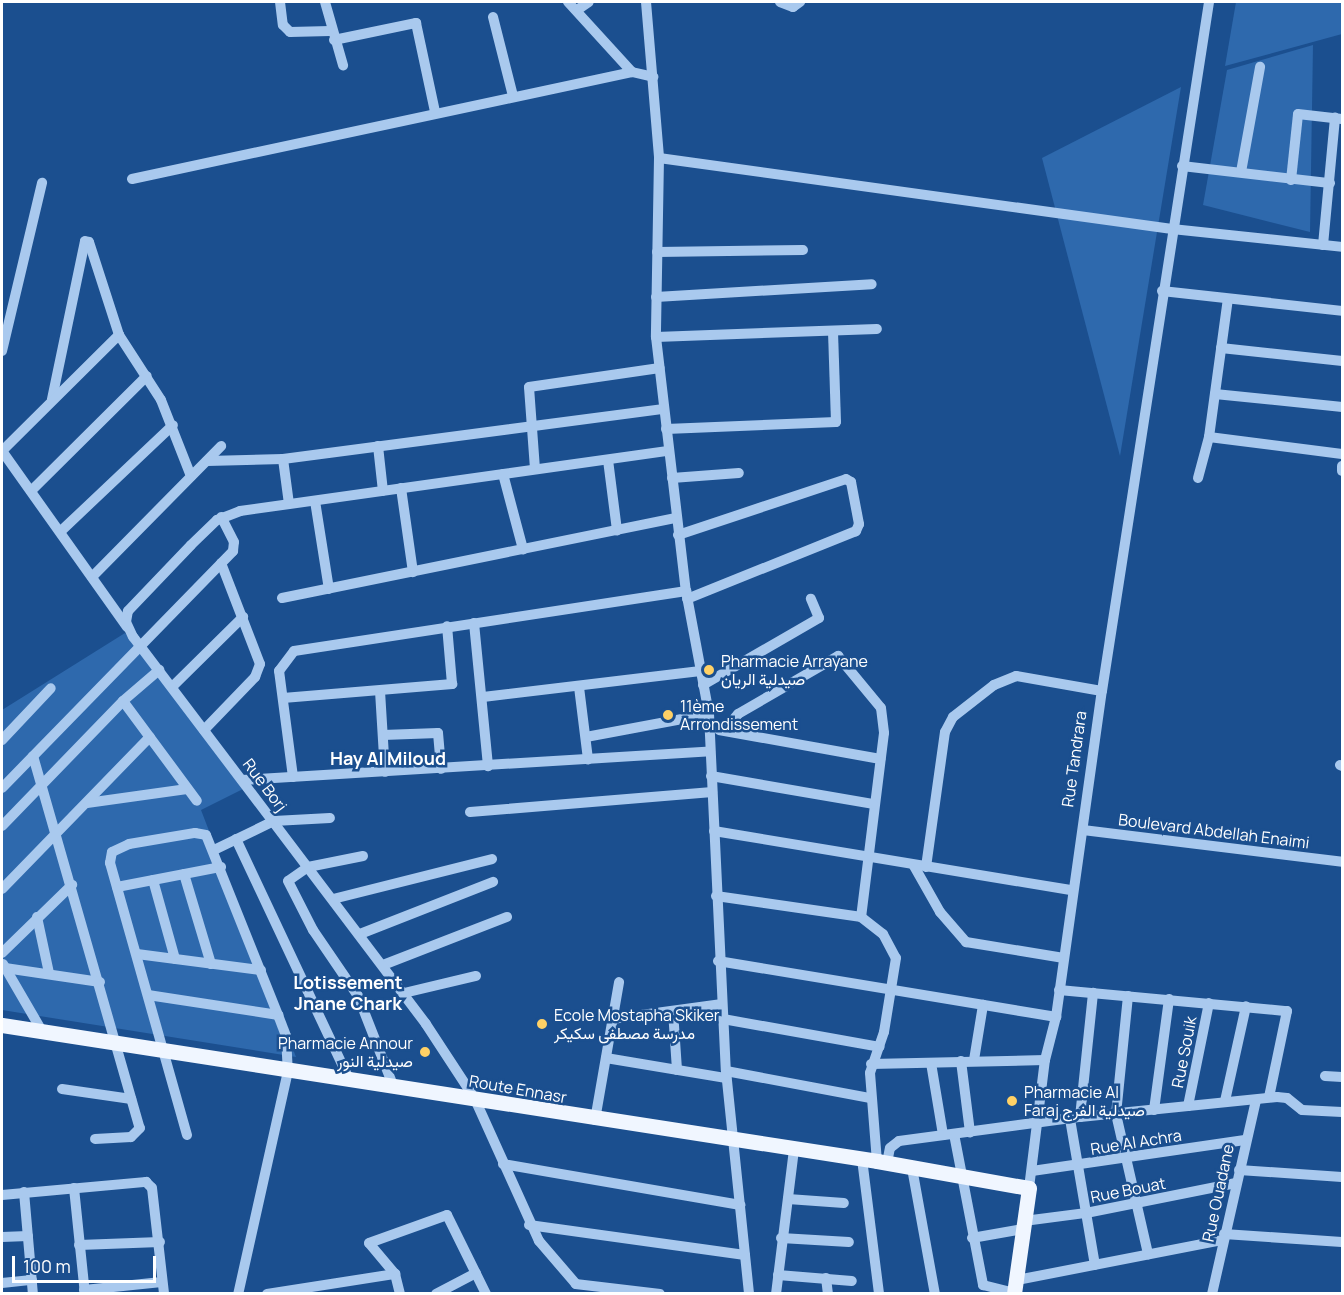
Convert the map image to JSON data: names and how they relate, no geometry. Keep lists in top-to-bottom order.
{
  "streets": {
    "main road": ["Rue Tandrara", "Route Ennasr"],
    "street": [
      "Rue Borj",
      "Boulevard Abdellah Enaimi",
      "Rue Souik",
      "Rue Al Achra",
      "Rue Bouat",
      "Rue Ouadane"
    ]
  },
  "crossings": [
    ["Rue Tandrara", "Boulevard Abdellah Enaimi"],
    ["Rue Tandrara", "Route Ennasr"],
    ["Rue Tandrara", "Rue Al Achra"],
    ["Rue Tandrara", "Rue Bouat"],
    ["Rue Borj", "Route Ennasr"],
    ["Rue Al Achra", "Rue Ouadane"],
    ["Rue Bouat", "Rue Ouadane"]
  ],
  "districts": ["Hay Al Miloud", "Lotissement Jnane Chark"],
  "places": [
    "Pharmacie Arrayane صيدلية الريان",
    "11ème Arrondissement",
    "Ecole Mostapha Skiker مدرسة مصطفى سكيكر",
    "Pharmacie Annour صيدلية النور",
    "Pharmacie Al Faraj صيدلية الفرج"
  ],
  "scale_bar": "100 m"
}
